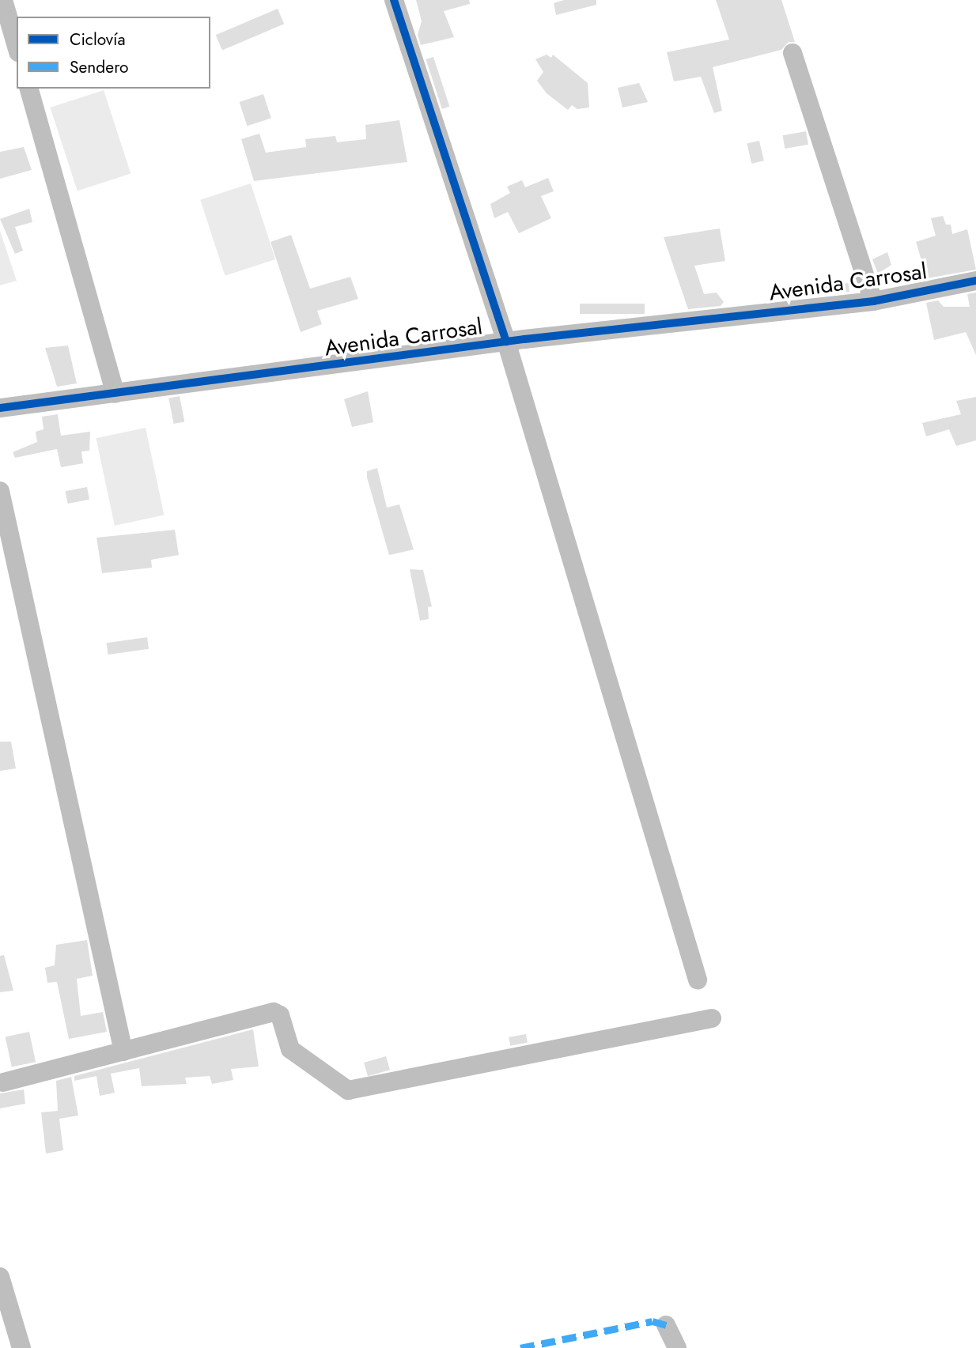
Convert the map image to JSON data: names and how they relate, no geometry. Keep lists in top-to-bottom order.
{
  "streets": {
    "street": ["Avenida Carrosal"]
  },
  "legend": ["Ciclovía", "Sendero"]
}
